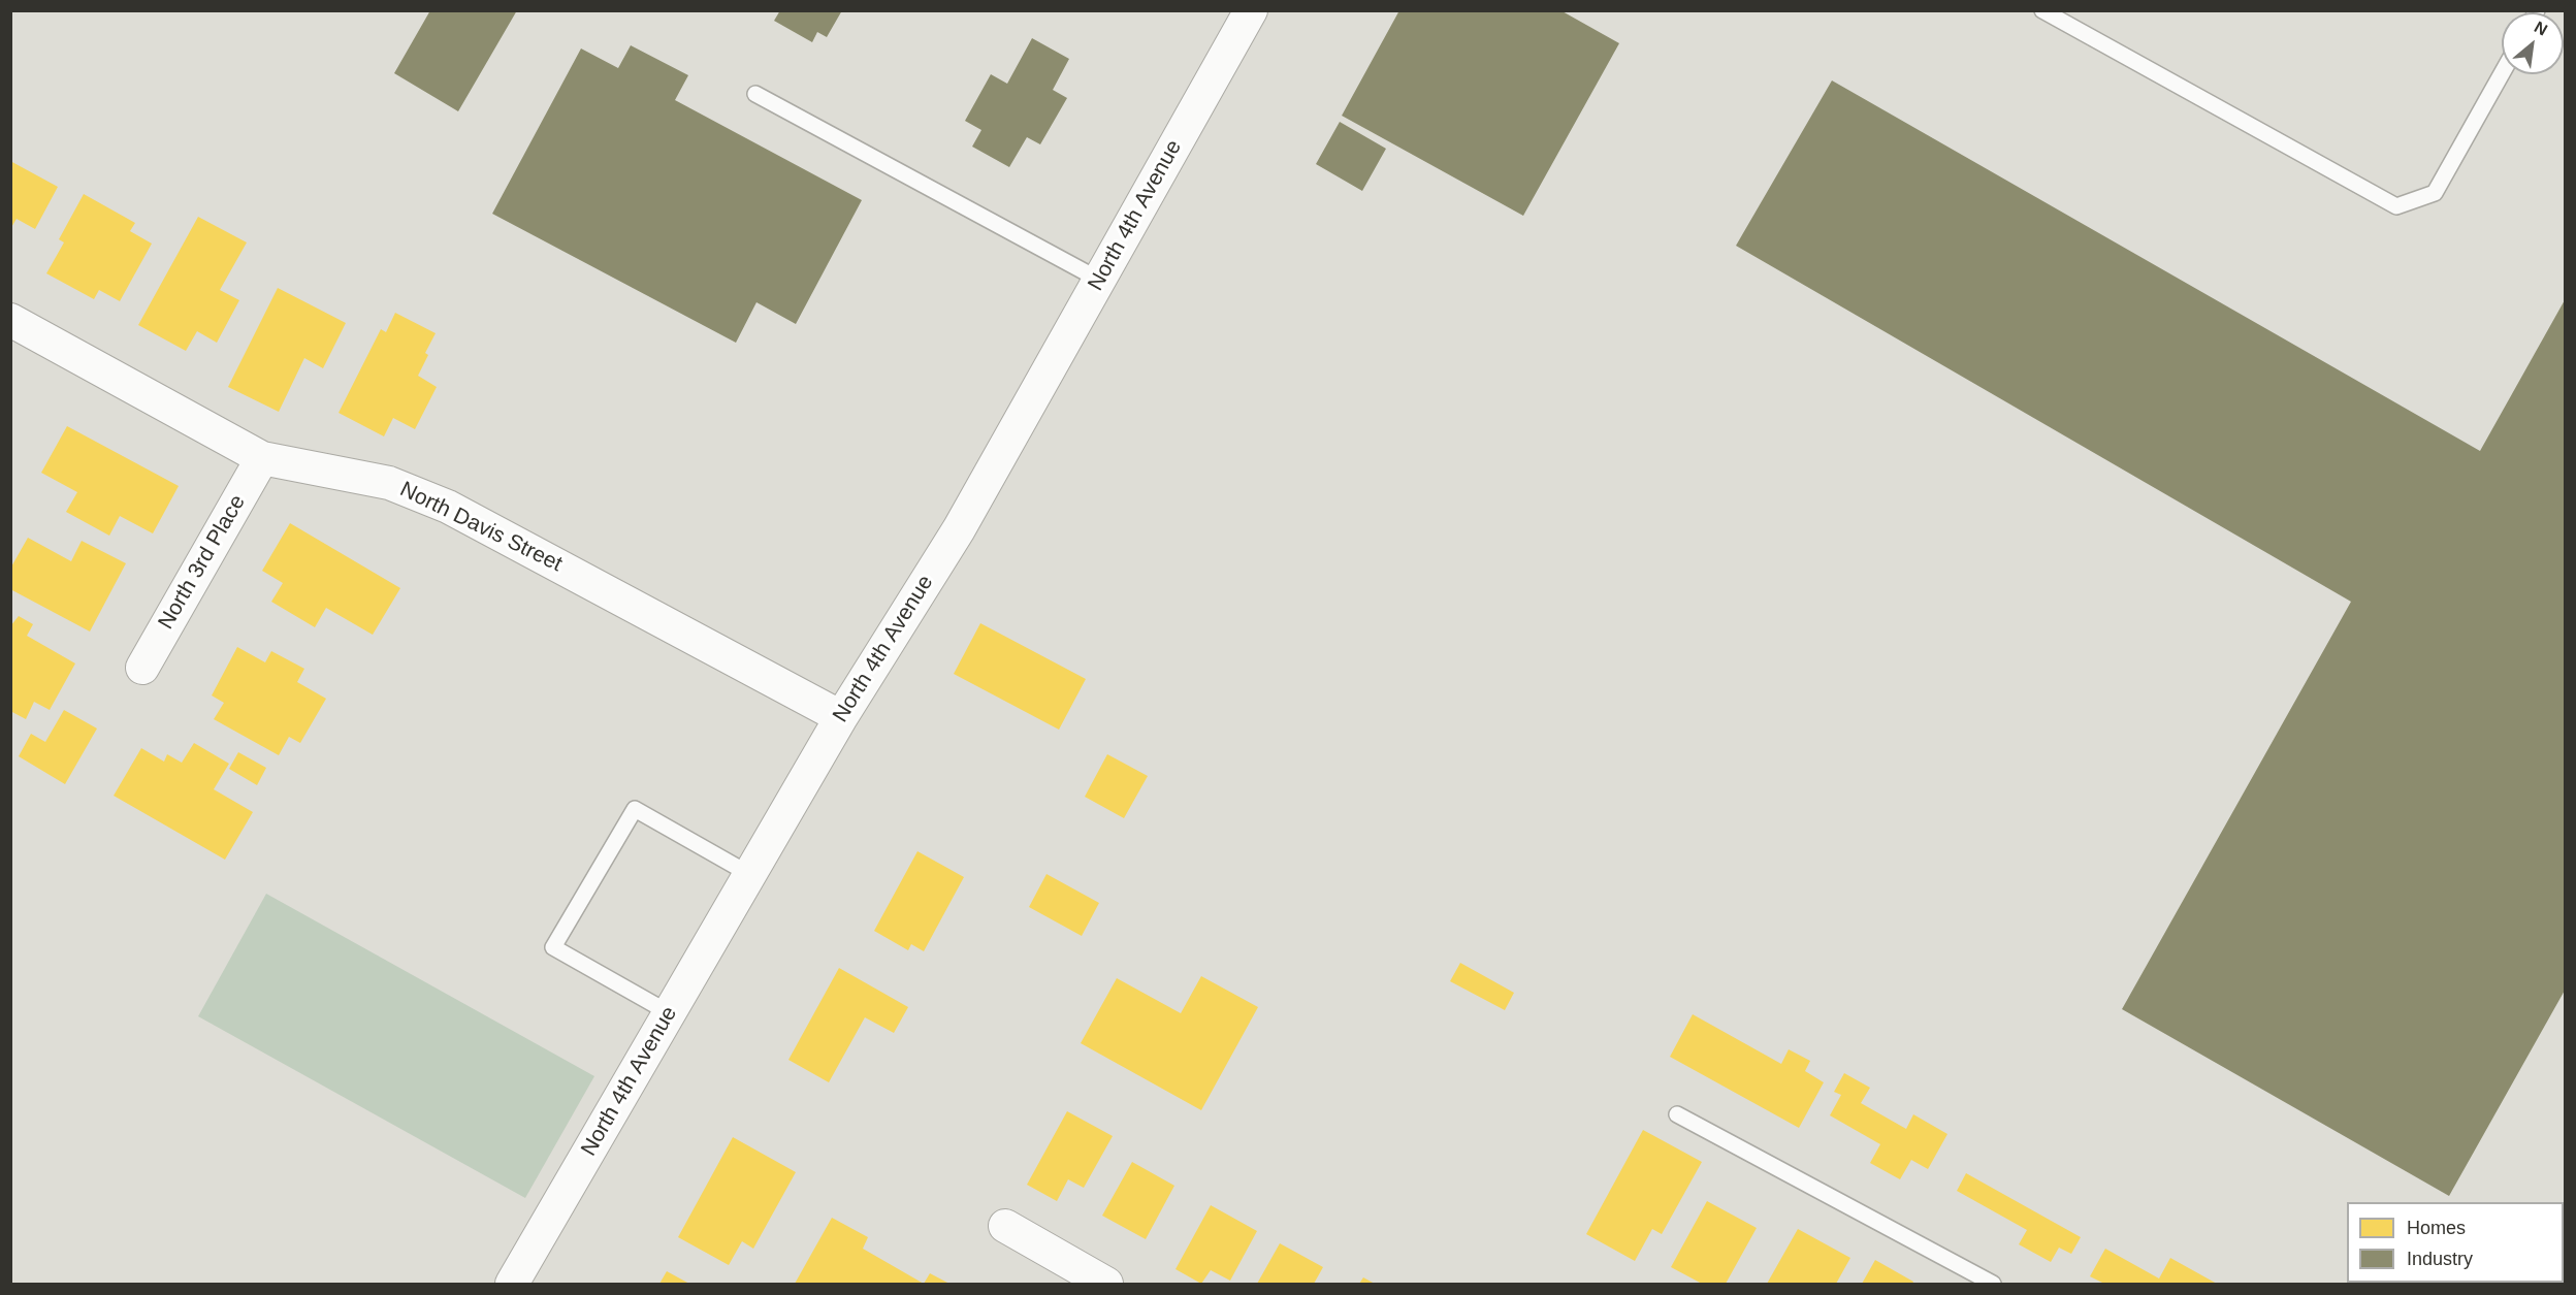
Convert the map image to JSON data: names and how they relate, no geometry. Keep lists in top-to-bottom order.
{
  "streets": {
    "street": ["North 4th Avenue", "North Davis Street", "North 3rd Place"]
  },
  "crossings": [
    ["North 4th Avenue", "North Davis Street"],
    ["North Davis Street", "North 3rd Place"]
  ],
  "legend": ["Homes", "Industry"],
  "north": "top right"
}
